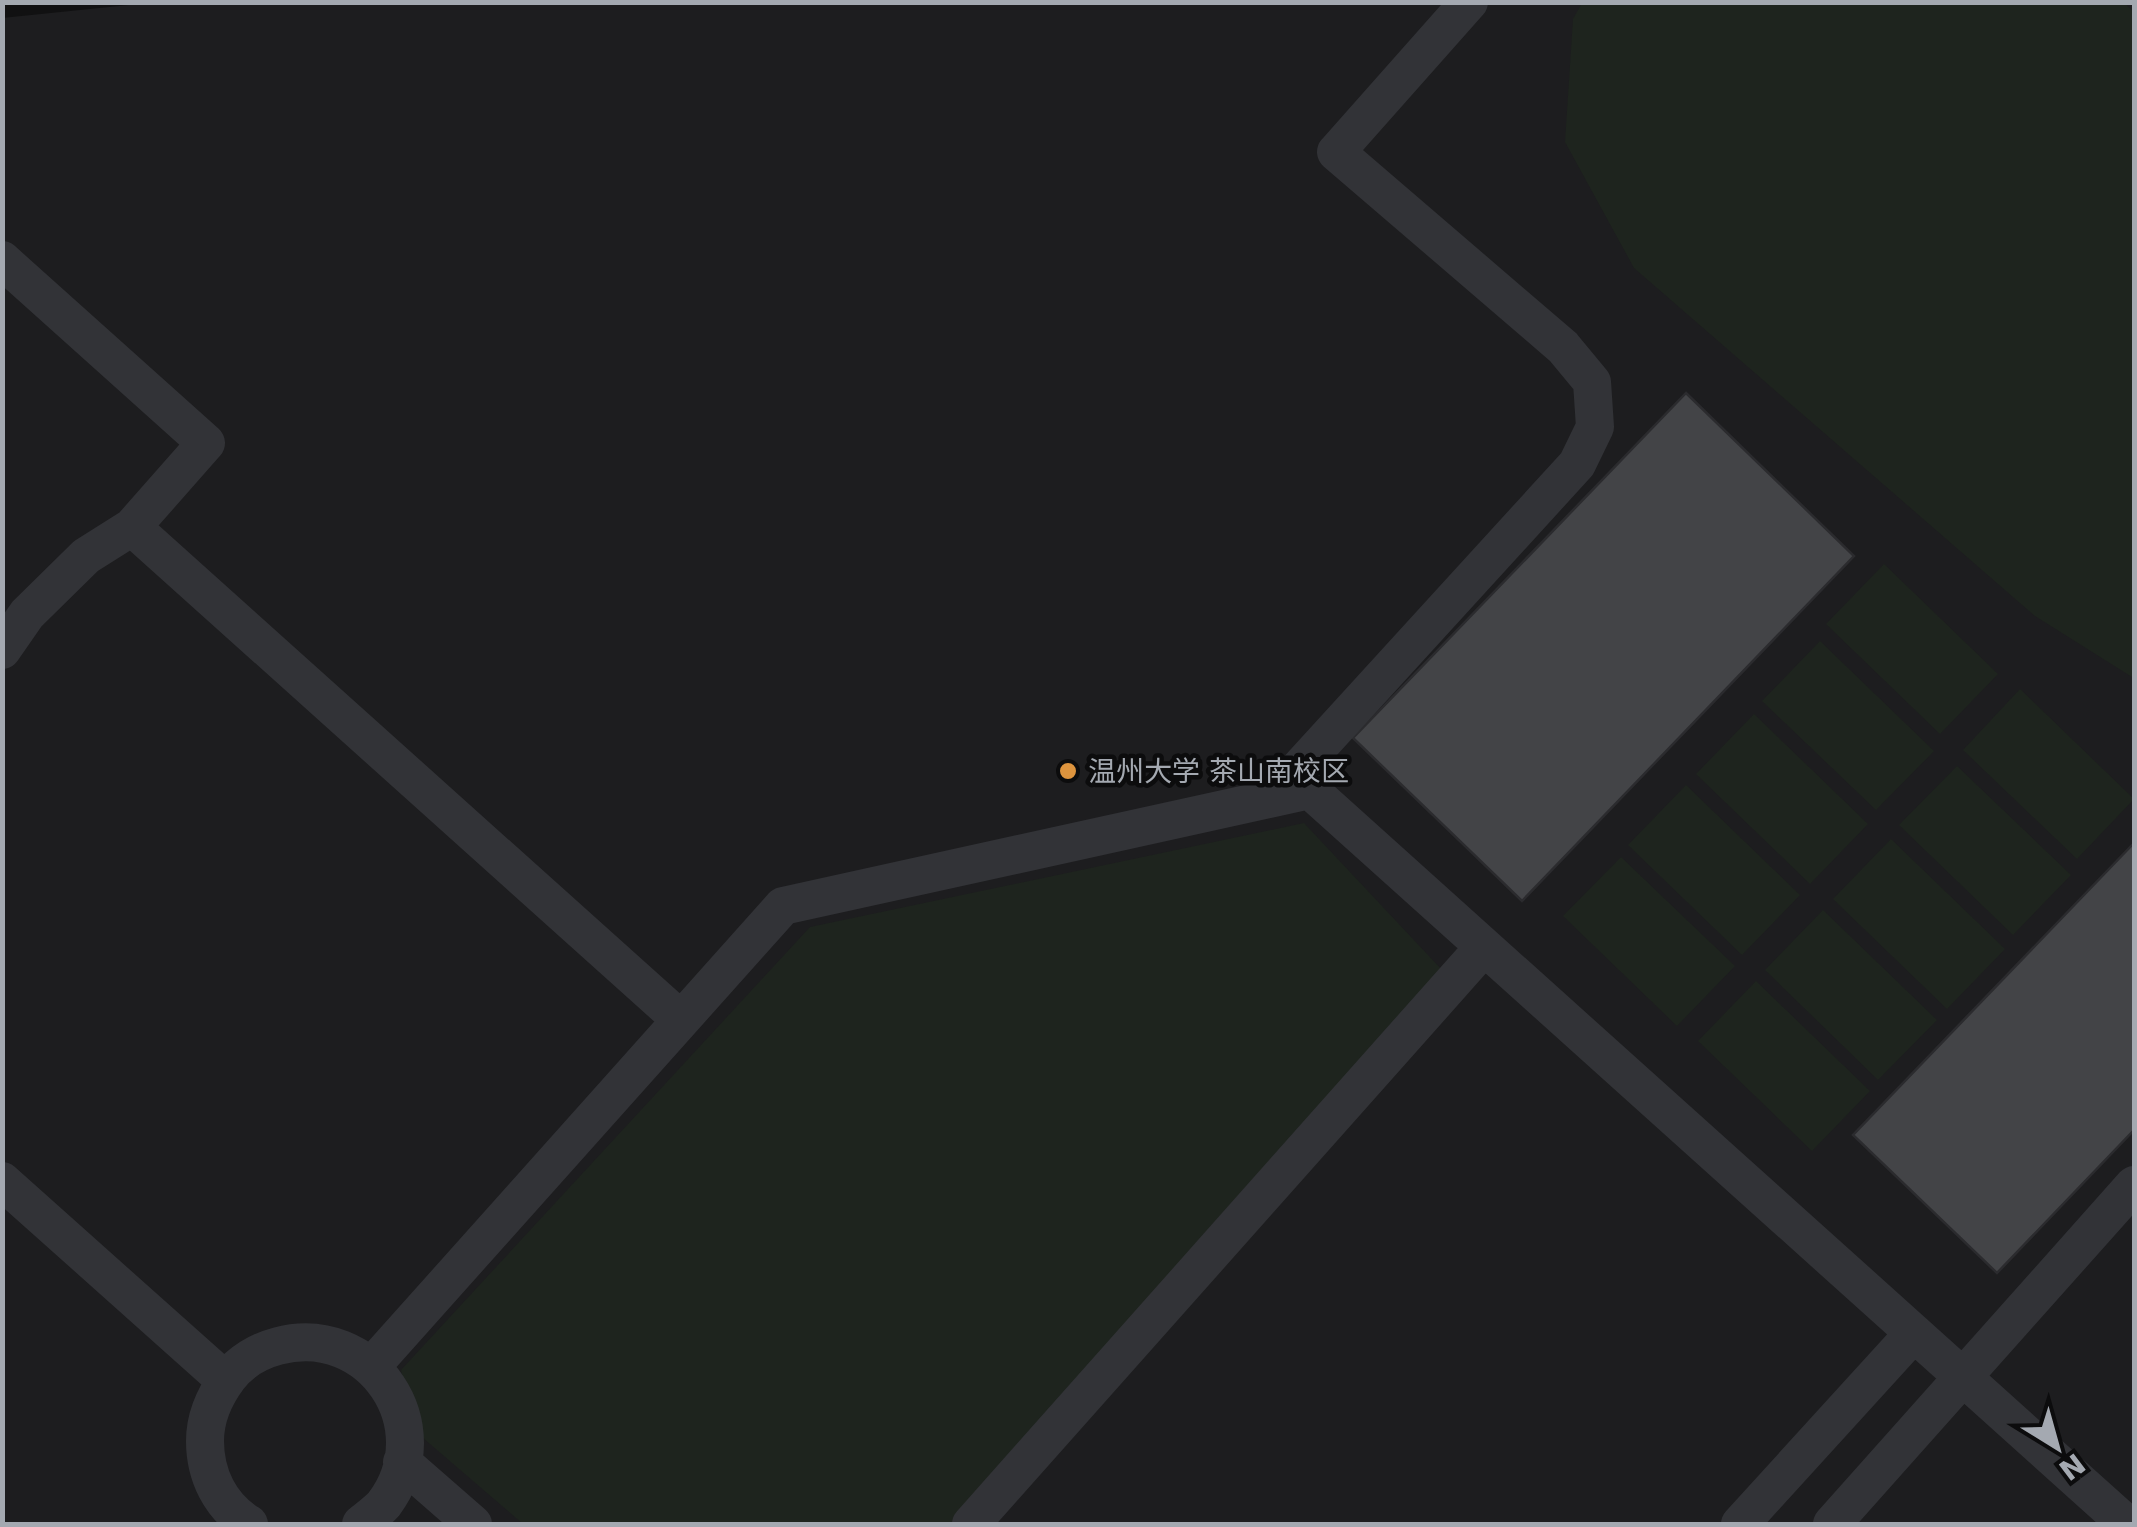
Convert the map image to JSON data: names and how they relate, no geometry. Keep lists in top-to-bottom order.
{
  "places": ["温州大学 茶山南校区"],
  "north": "bottom right"
}
